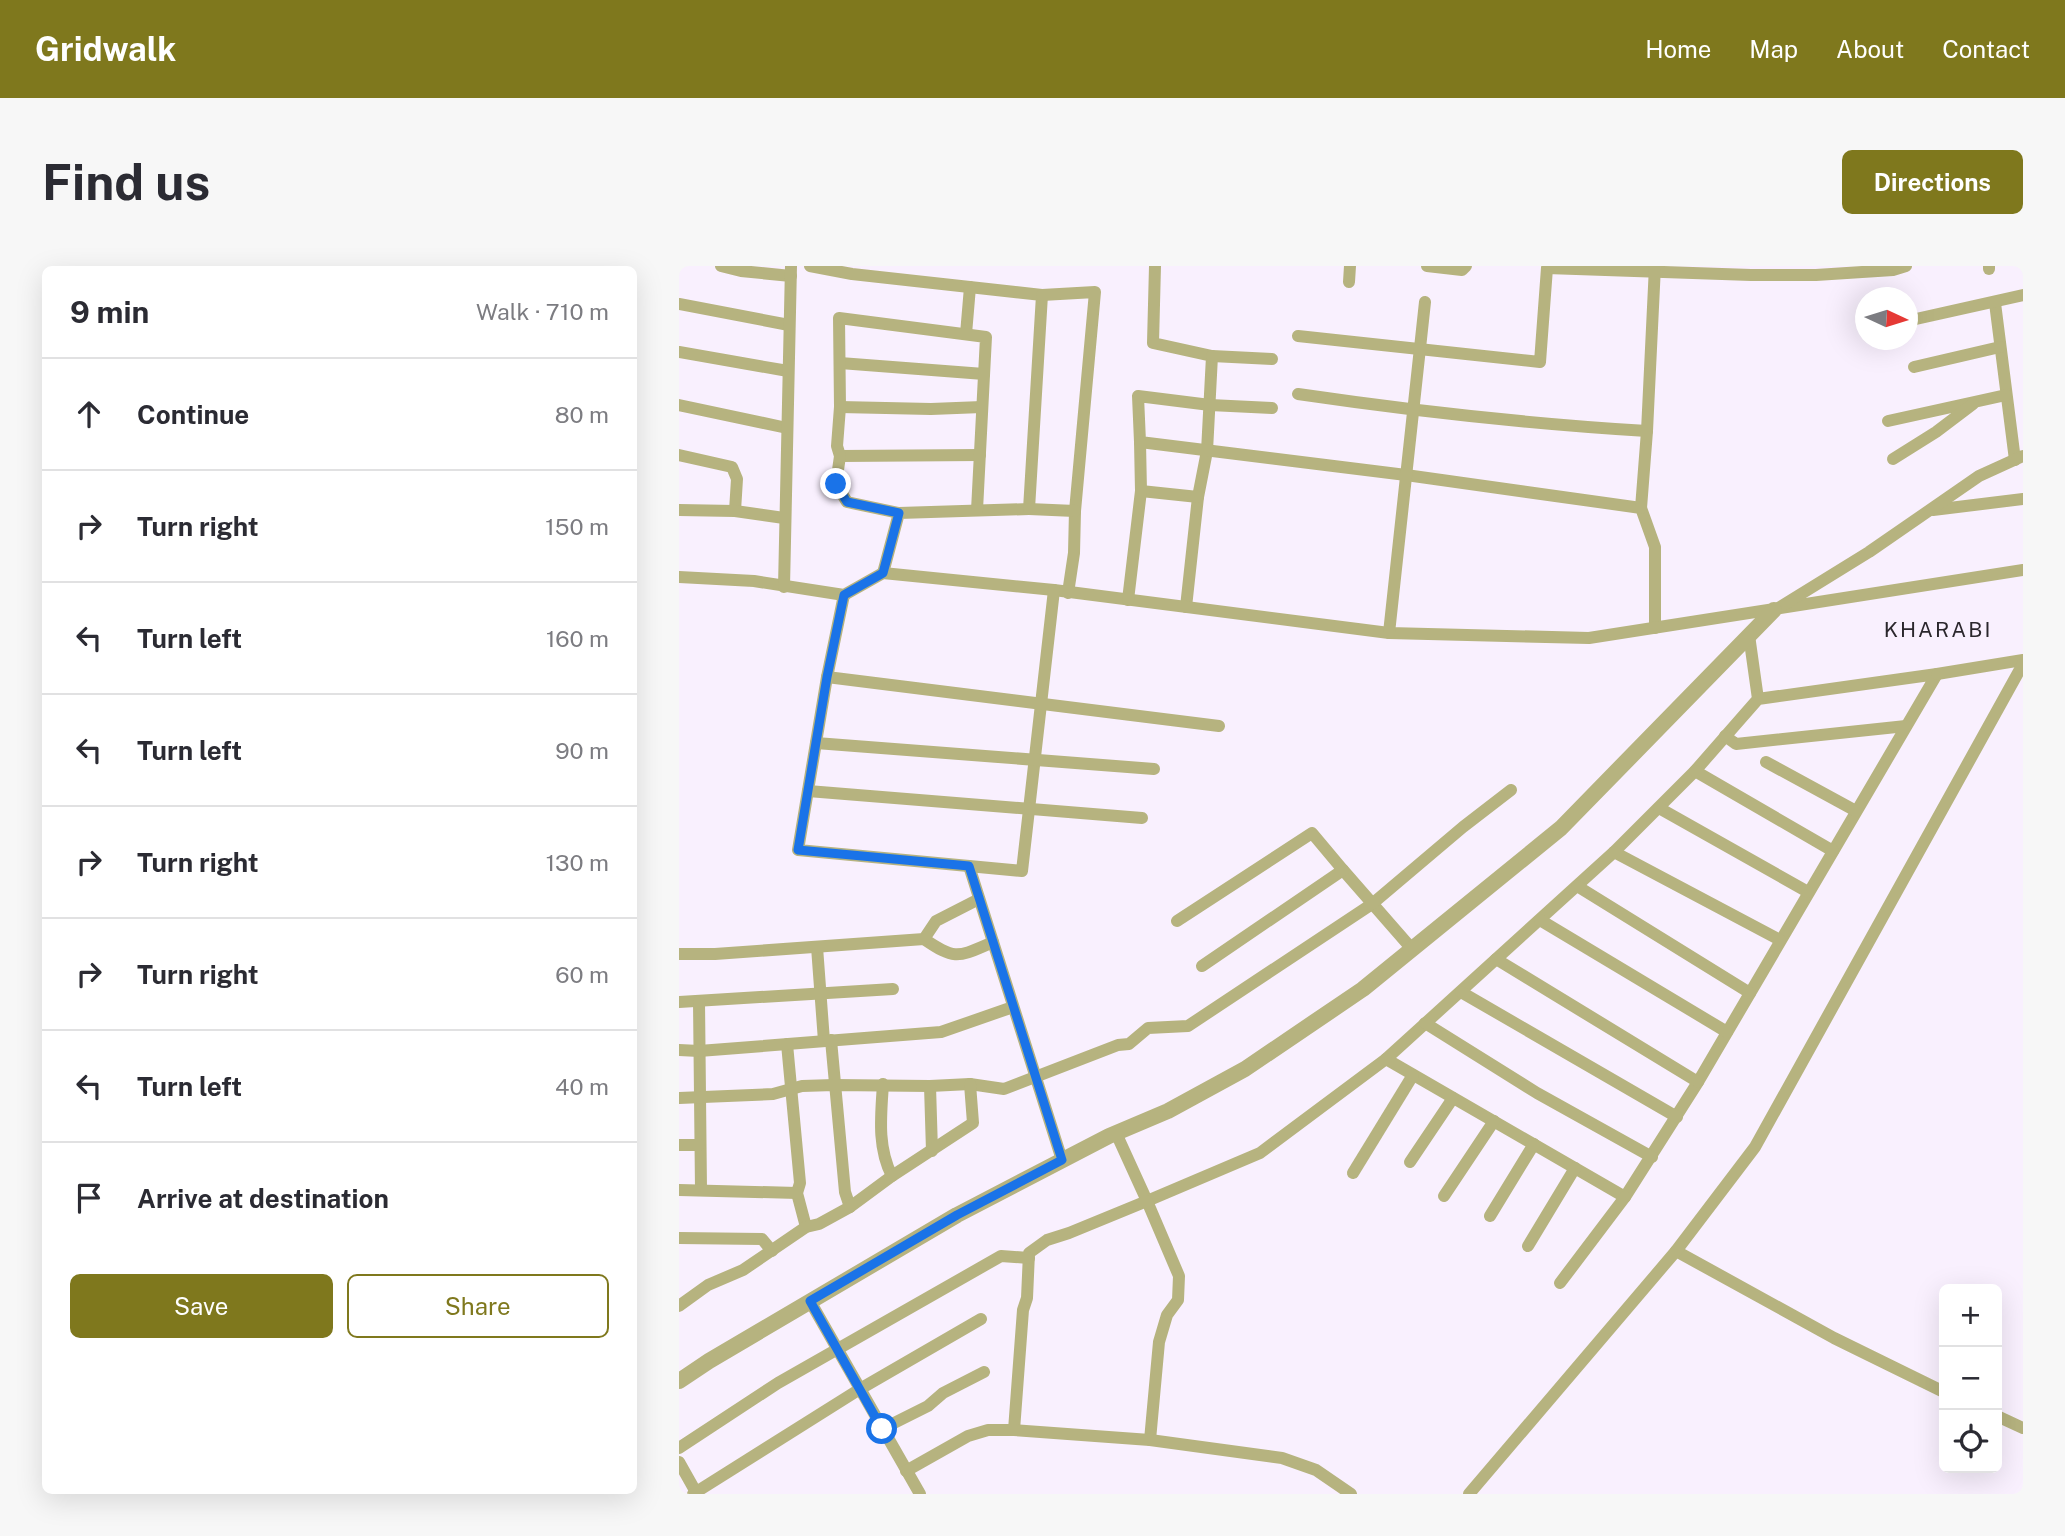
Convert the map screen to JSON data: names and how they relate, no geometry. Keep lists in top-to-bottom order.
{
  "districts": ["KHARABI"],
  "north": "right",
  "page": {
    "header": "Gridwalk",
    "nav": [
      "Home",
      "Map",
      "About",
      "Contact"
    ],
    "buttons": [
      "Directions",
      ["Save", "Share"]
    ],
    "title": "Find us",
    "heading": ["9 min", "Walk · 710 m"],
    "list": [
      ["Continue", "80 m"],
      ["Turn right", "150 m"],
      ["Turn left", "160 m"],
      ["Turn left", "90 m"],
      ["Turn right", "130 m"],
      ["Turn right", "60 m"],
      ["Turn left", "40 m"],
      "Arrive at destination"
    ],
    "map_buttons": ["+", "−"]
  }
}
